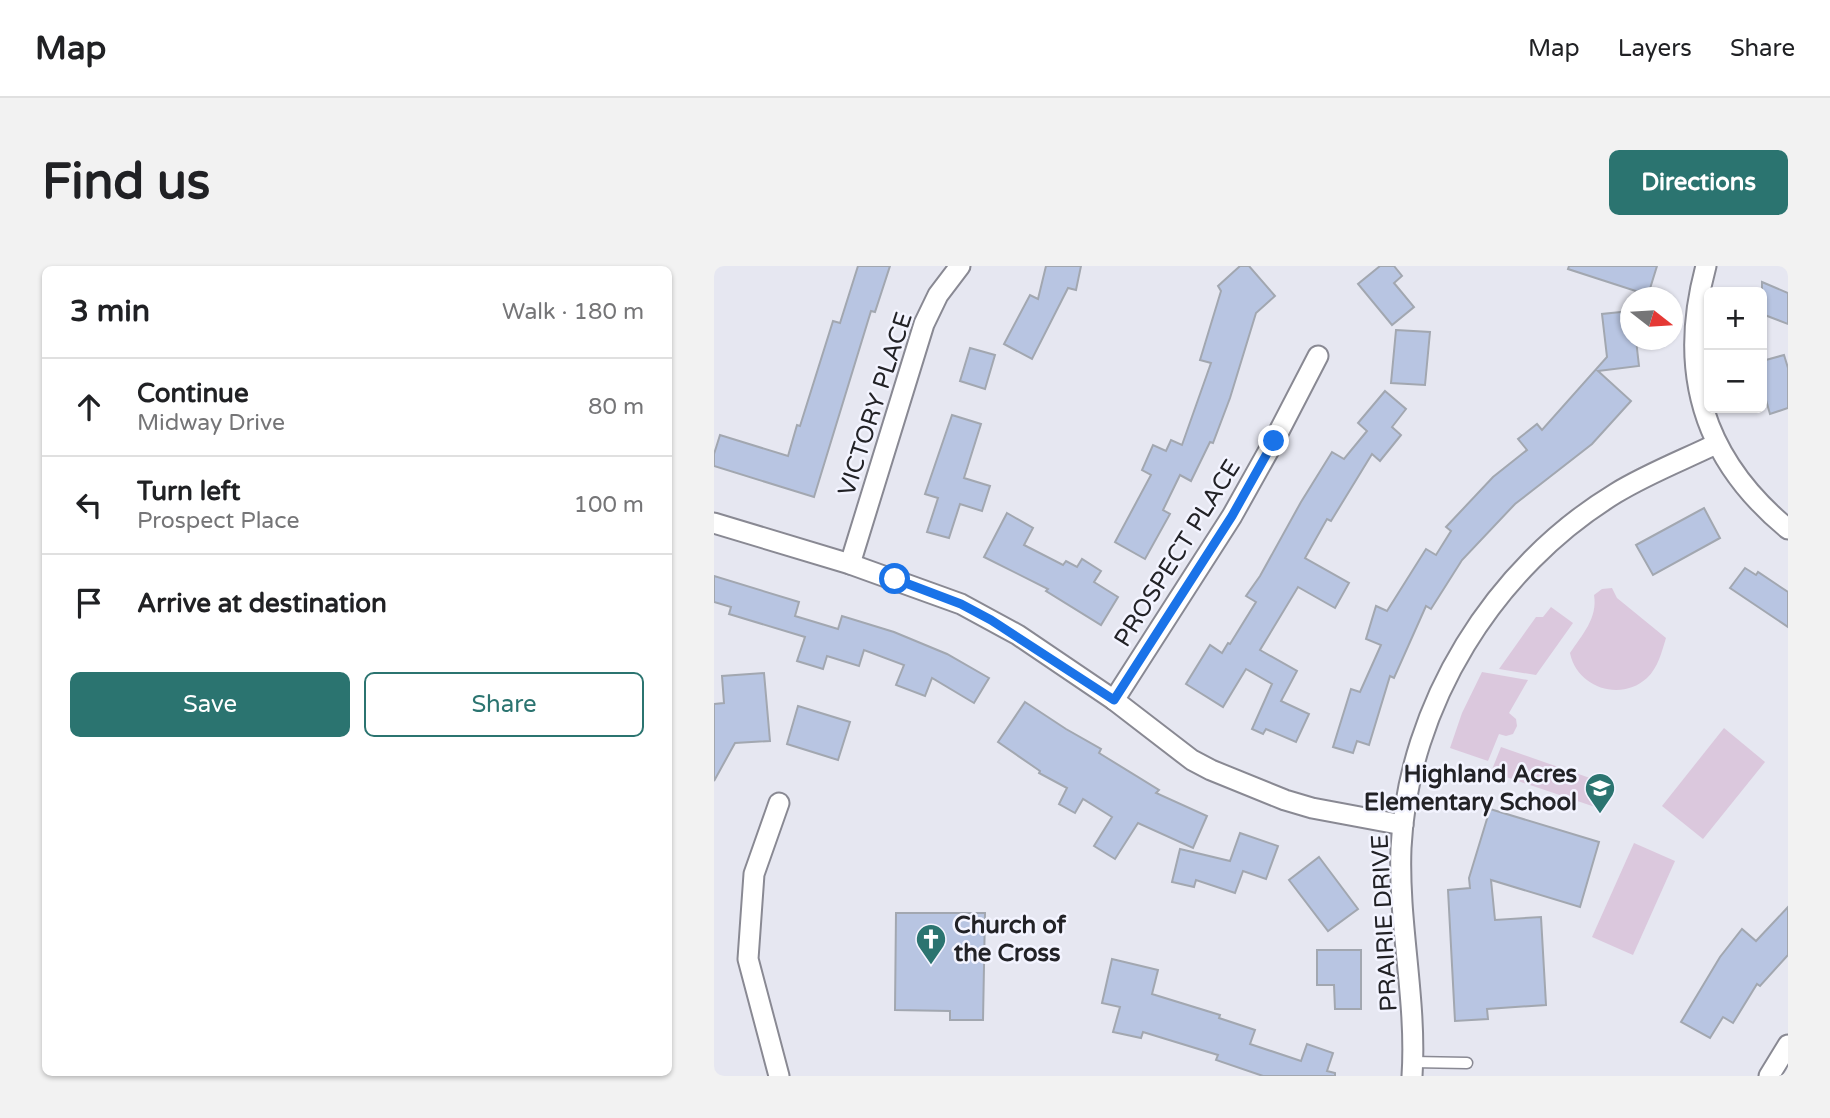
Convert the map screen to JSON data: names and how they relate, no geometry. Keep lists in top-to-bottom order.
{
  "streets": {
    "street": ["VICTORY PLACE", "PROSPECT PLACE", "PRAIRIE DRIVE"]
  },
  "places": {
    "school or university": ["Highland Acres Elementary School"],
    "church": ["Church of the Cross"]
  },
  "north": "right",
  "page": {
    "header": "Map",
    "nav": ["Map", "Layers", "Share"],
    "buttons": [
      "Directions",
      ["Save", "Share"]
    ],
    "title": "Find us",
    "heading": ["3 min", "Walk · 180 m"],
    "map_buttons": ["+", "−"],
    "list": [
      ["Continue", "Midway Drive", "80 m"],
      ["Turn left", "Prospect Place", "100 m"],
      "Arrive at destination"
    ]
  }
}
